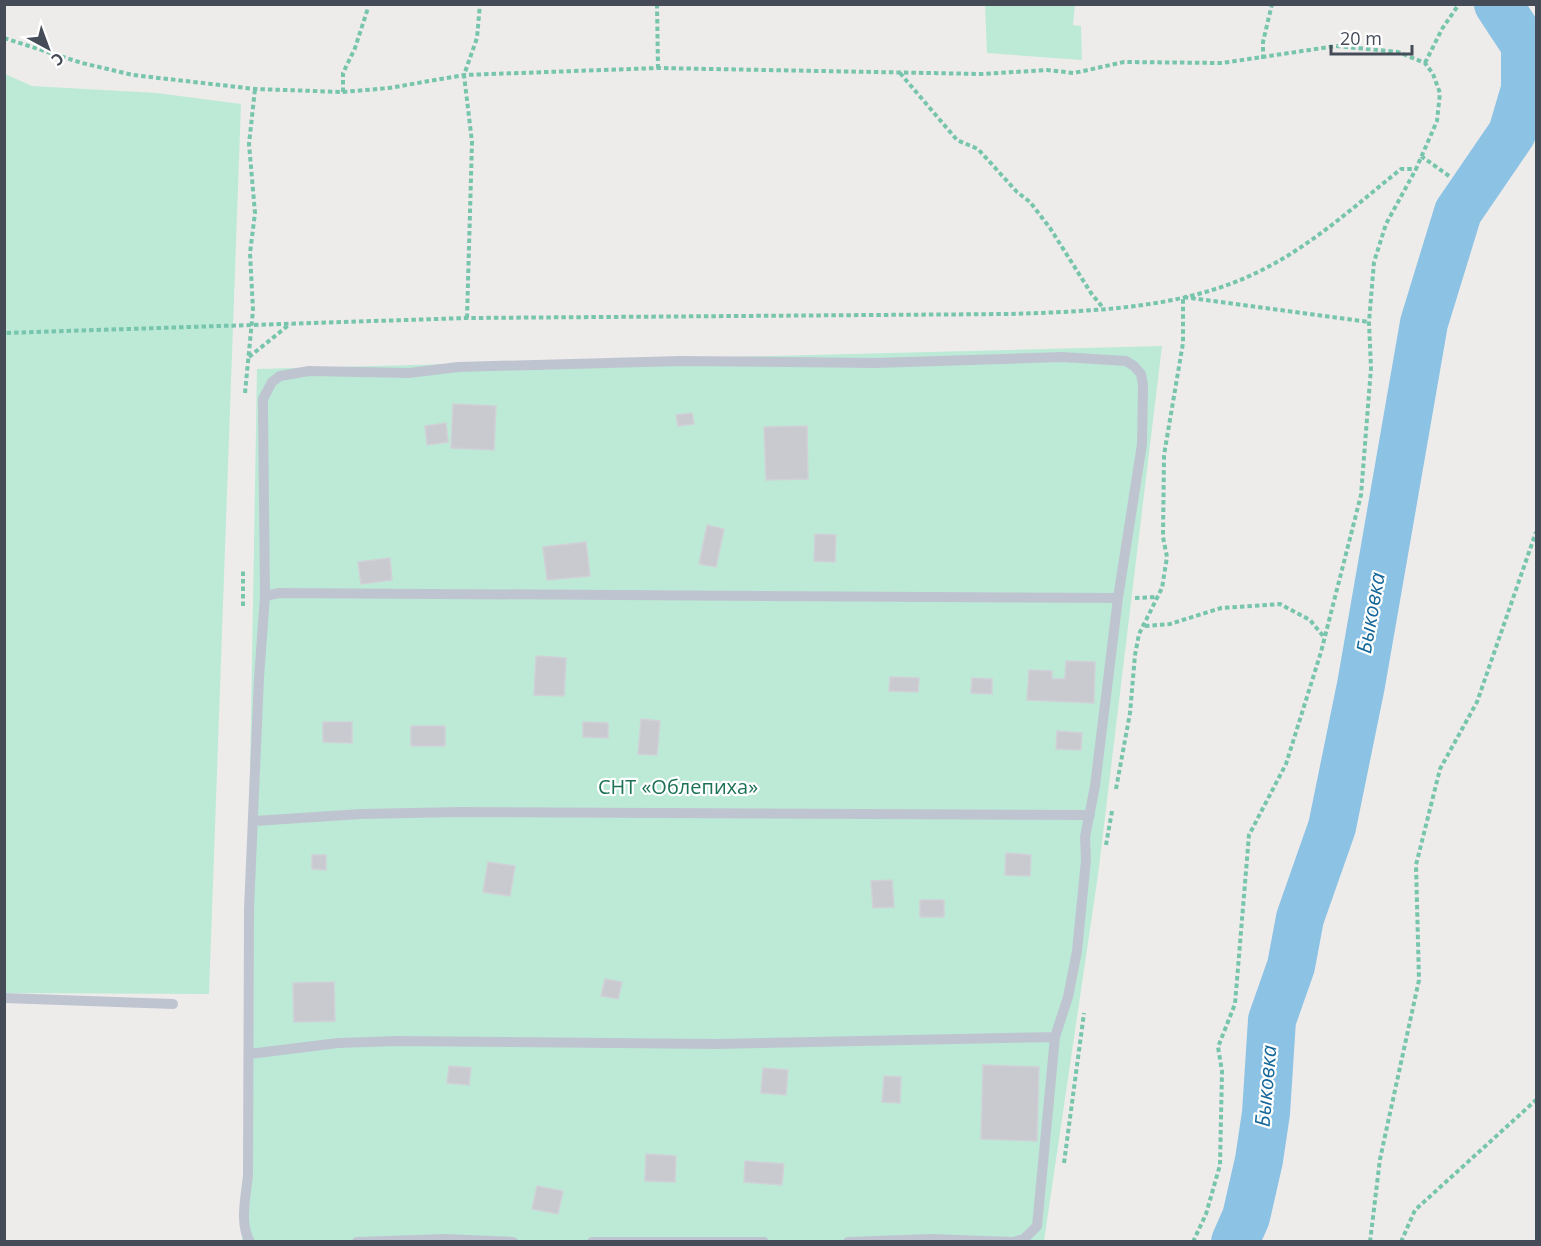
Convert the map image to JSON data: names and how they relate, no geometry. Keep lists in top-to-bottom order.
{
  "water": ["Быковка"],
  "parks": ["СНТ «Облепиха»"],
  "scale_bar": "20 m",
  "north": "bottom right"
}
